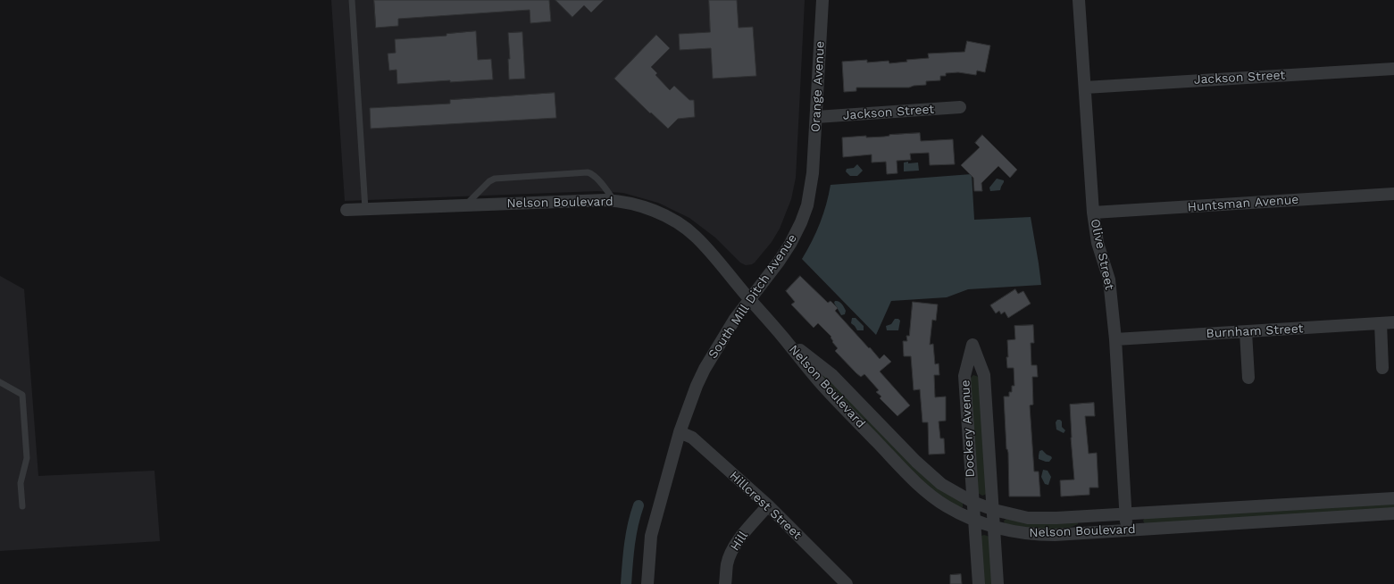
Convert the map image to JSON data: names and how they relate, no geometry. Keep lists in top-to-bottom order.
{
  "streets": {
    "street": [
      "Jackson Street",
      "Orange Avenue",
      "Nelson Boulevard",
      "Huntsman Avenue",
      "Olive Street",
      "South Mill Ditch Avenue",
      "Burnham Street",
      "Dockery Avenue",
      "Hillcrest Street",
      "Hill"
    ]
  },
  "crossings": [
    ["Jackson Street", "Orange Avenue"],
    ["Jackson Street", "Olive Street"],
    ["Orange Avenue", "South Mill Ditch Avenue"],
    ["Nelson Boulevard", "Olive Street"],
    ["Nelson Boulevard", "South Mill Ditch Avenue"],
    ["Nelson Boulevard", "Dockery Avenue"],
    ["Huntsman Avenue", "Olive Street"],
    ["Olive Street", "Burnham Street"],
    ["South Mill Ditch Avenue", "Hillcrest Street"],
    ["Hillcrest Street", "Hill"]
  ]
}
